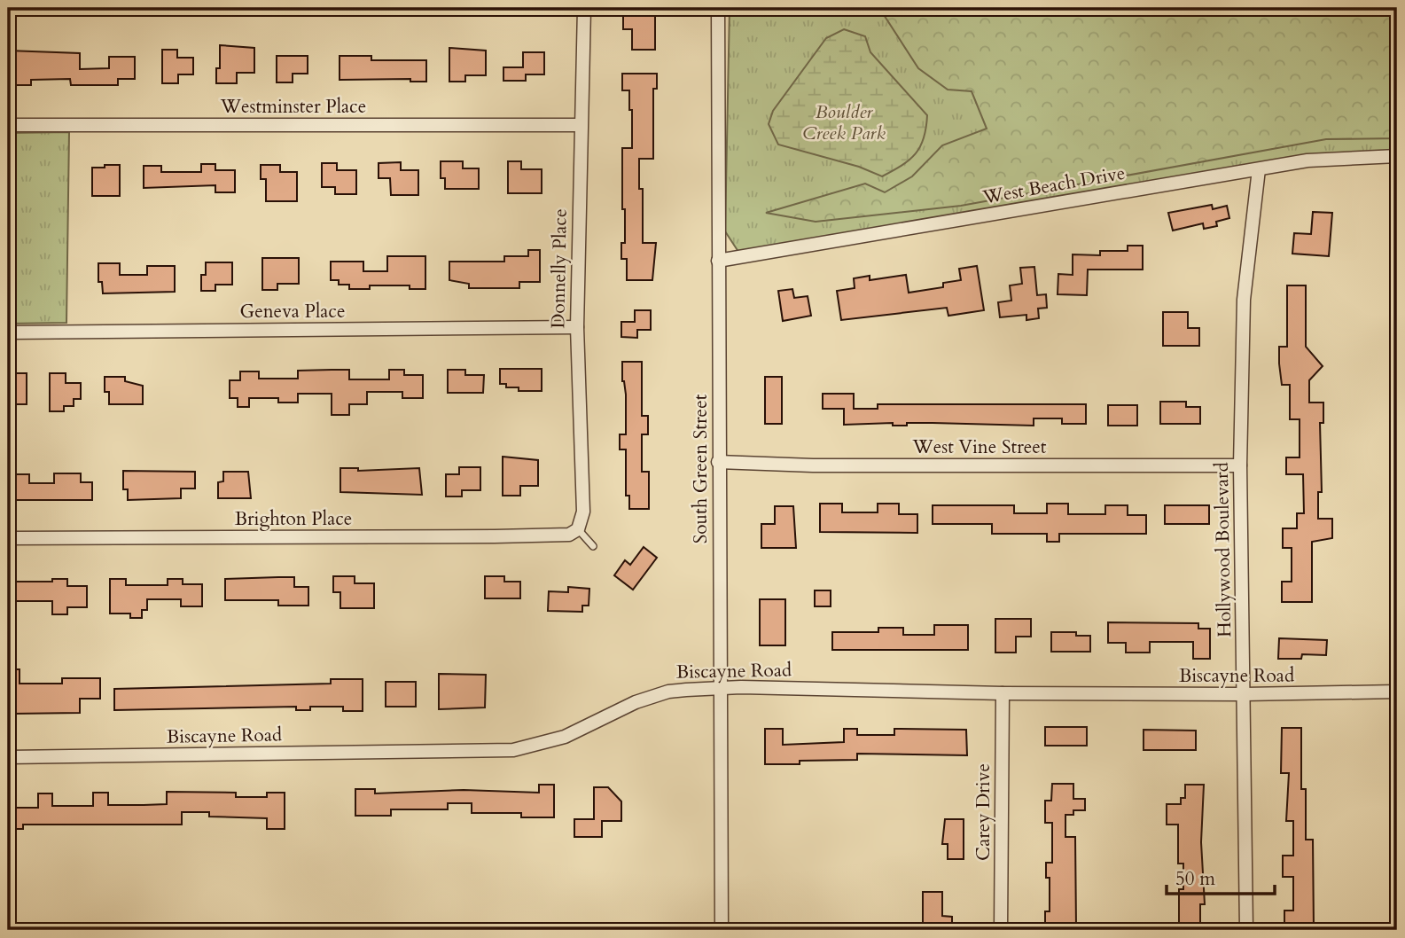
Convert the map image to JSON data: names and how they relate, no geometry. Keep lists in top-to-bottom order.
{
  "streets": {
    "street": [
      "Westminster Place",
      "West Beach Drive",
      "Donnelly Place",
      "Geneva Place",
      "West Vine Street",
      "South Green Street",
      "Brighton Place",
      "Hollywood Boulevard",
      "Biscayne Road",
      "Carey Drive"
    ]
  },
  "crossings": [
    ["Westminster Place", "Donnelly Place"],
    ["West Beach Drive", "South Green Street"],
    ["West Beach Drive", "Hollywood Boulevard"],
    ["Donnelly Place", "Geneva Place"],
    ["Donnelly Place", "Brighton Place"],
    ["West Vine Street", "South Green Street"],
    ["West Vine Street", "Hollywood Boulevard"],
    ["South Green Street", "Biscayne Road"],
    ["Hollywood Boulevard", "Biscayne Road"],
    ["Biscayne Road", "Carey Drive"]
  ],
  "parks": ["Boulder Creek Park"],
  "scale_bar": "50 m"
}
